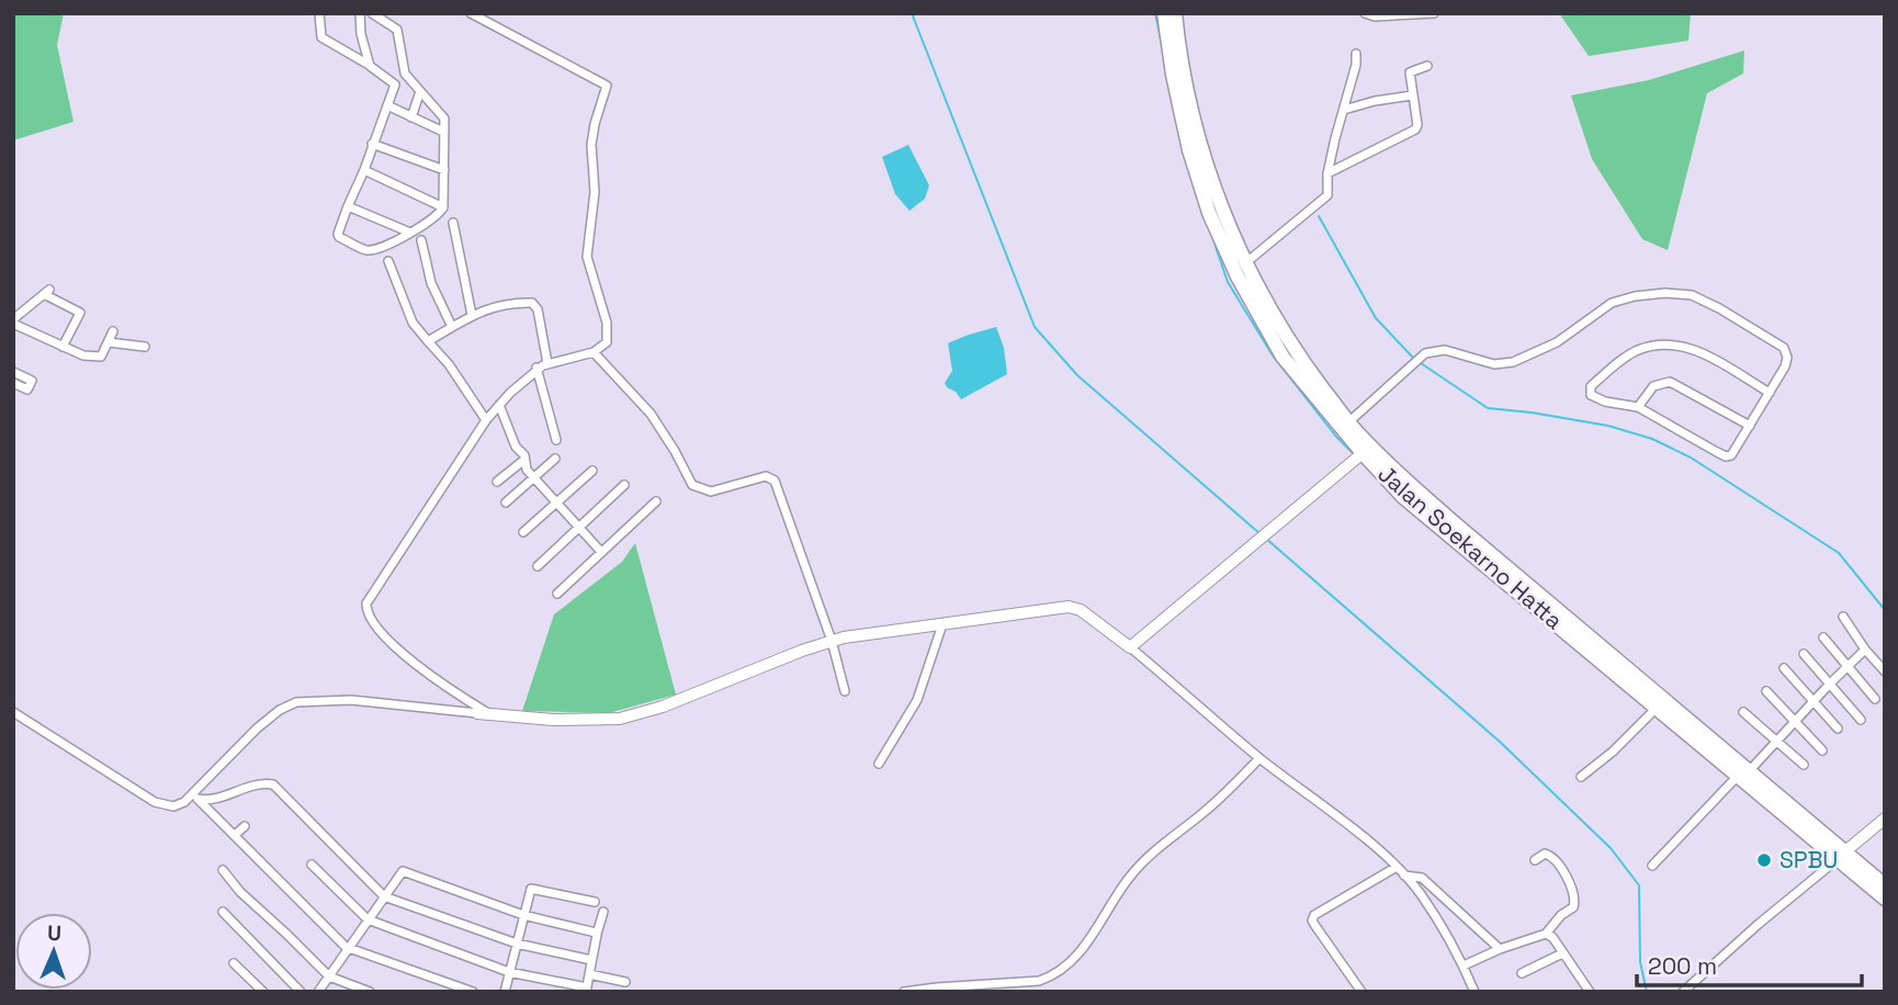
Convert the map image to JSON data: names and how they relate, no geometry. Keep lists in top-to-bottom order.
{
  "streets": {
    "highway": ["Jalan Soekarno Hatta"]
  },
  "places": ["SPBU"],
  "scale_bar": "200 m",
  "north": "top"
}
